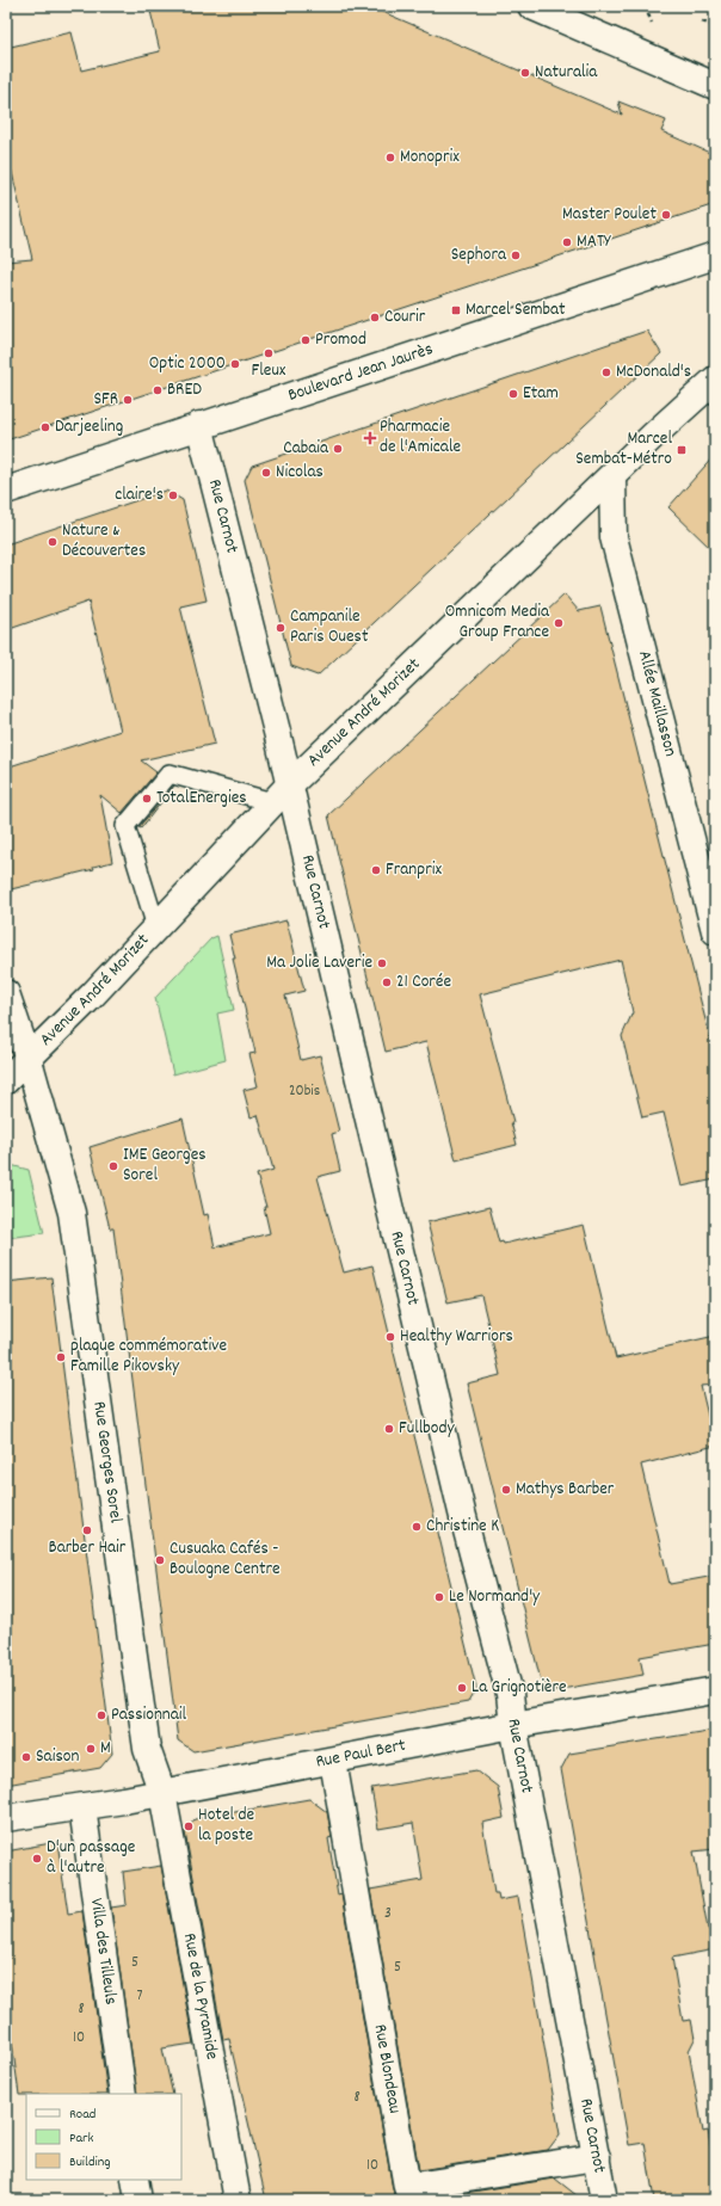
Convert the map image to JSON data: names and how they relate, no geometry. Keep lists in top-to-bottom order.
{
  "streets": {
    "street": [
      "Boulevard Jean Jaurès",
      "Rue Carnot",
      "Allée Maillasson",
      "Avenue André Morizet",
      "Rue Georges Sorel",
      "Rue Paul Bert",
      "Villa des Tilleuls",
      "Rue de la Pyramide",
      "Rue Blondeau"
    ]
  },
  "crossings": [
    ["Boulevard Jean Jaurès", "Rue Carnot"],
    ["Rue Carnot", "Avenue André Morizet"],
    ["Rue Carnot", "Rue Paul Bert"],
    ["Rue Carnot", "Rue Blondeau"],
    ["Allée Maillasson", "Avenue André Morizet"],
    ["Avenue André Morizet", "Rue Georges Sorel"],
    ["Rue Georges Sorel", "Rue Paul Bert"],
    ["Rue Georges Sorel", "Rue de la Pyramide"],
    ["Rue Paul Bert", "Villa des Tilleuls"],
    ["Rue Paul Bert", "Rue de la Pyramide"],
    ["Rue Paul Bert", "Rue Blondeau"]
  ],
  "places": {
    "other": [
      "Naturalia",
      "Monoprix",
      "Master Poulet",
      "MATY",
      "Sephora",
      "Courir",
      "Promod",
      "Fleux",
      "Optic 2000",
      "McDonald's",
      "BRED",
      "Etam",
      "SFR",
      "Darjeeling",
      "Cabaia",
      "Nicolas",
      "claire's",
      "Nature & Découvertes",
      "Omnicom Media Group France",
      "Campanile Paris Ouest",
      "TotalEnergies",
      "Franprix",
      "Ma Jolie Laverie",
      "21 Corée",
      "IME Georges Sorel",
      "Healthy Warriors",
      "plaque commémorative Famille Pikovsky",
      "Fullbody",
      "Mathys Barber",
      "Christine K",
      "Barber Hair",
      "Cusuaka Cafés - Boulogne Centre",
      "Le Normand'y",
      "La Grignotière",
      "Passionnail",
      "M",
      "Saison",
      "Hotel de la poste",
      "D'un passage à l'autre"
    ],
    "transit": ["Marcel Sembat", "Marcel Sembat-Métro"],
    "health": ["Pharmacie de l'Amicale"]
  },
  "house_numbers": [
    "20bis",
    "3",
    "5",
    "5",
    "7",
    "8",
    "10",
    "8",
    "10"
  ],
  "legend": ["Road", "Park", "Building"]
}
